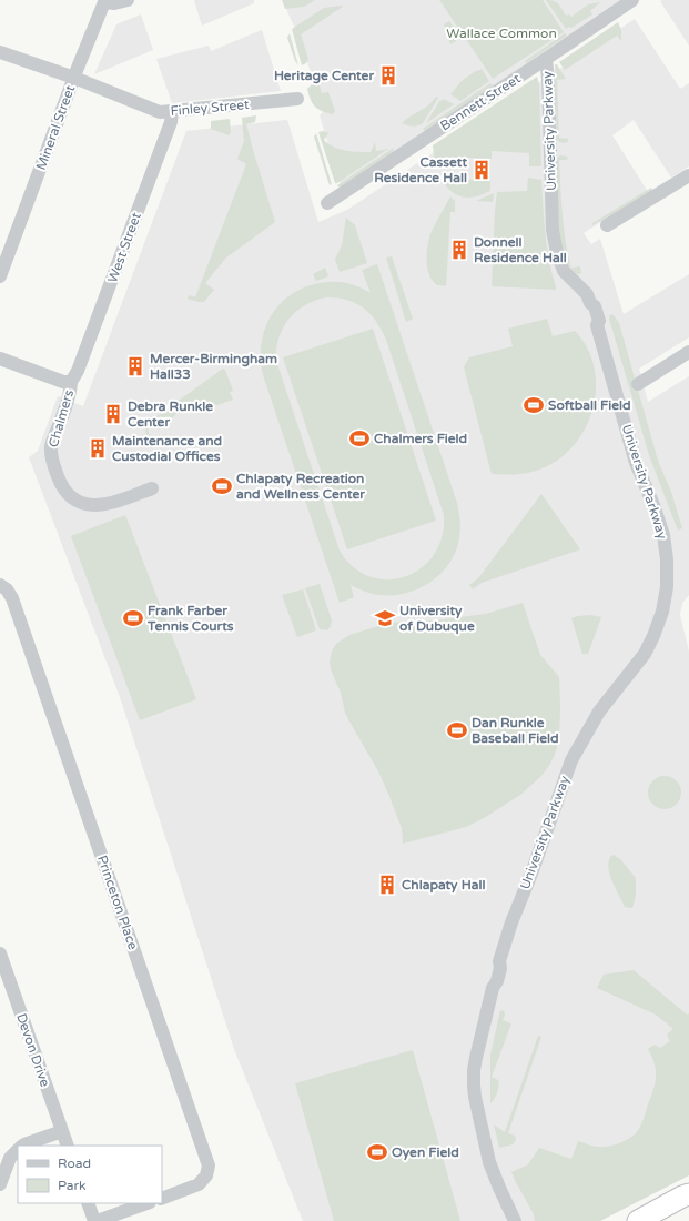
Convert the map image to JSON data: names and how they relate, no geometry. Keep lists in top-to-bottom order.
{
  "streets": {
    "street": [
      "Bennett Street",
      "Finley Street",
      "Mineral Street",
      "University Parkway",
      "West Street",
      "Chalmers",
      "Princeton Place",
      "Devon Drive"
    ]
  },
  "crossings": [
    ["Bennett Street", "University Parkway"],
    ["Finley Street", "Mineral Street"],
    ["Finley Street", "West Street"],
    ["West Street", "Chalmers"]
  ],
  "parks": ["Wallace Common"],
  "places": {
    "building": [
      "Heritage Center",
      "Cassett Residence Hall",
      "Donnell Residence Hall",
      "Mercer-Birmingham Hall33",
      "Debra Runkle Center",
      "Maintenance and Custodial Offices",
      "Chlapaty Hall"
    ],
    "sports": [
      "Softball Field",
      "Chalmers Field",
      "Chlapaty Recreation and Wellness Center",
      "Frank Farber Tennis Courts",
      "Dan Runkle Baseball Field",
      "Oyen Field"
    ],
    "school or university": ["University of Dubuque"]
  },
  "legend": ["Road", "Park"]
}
